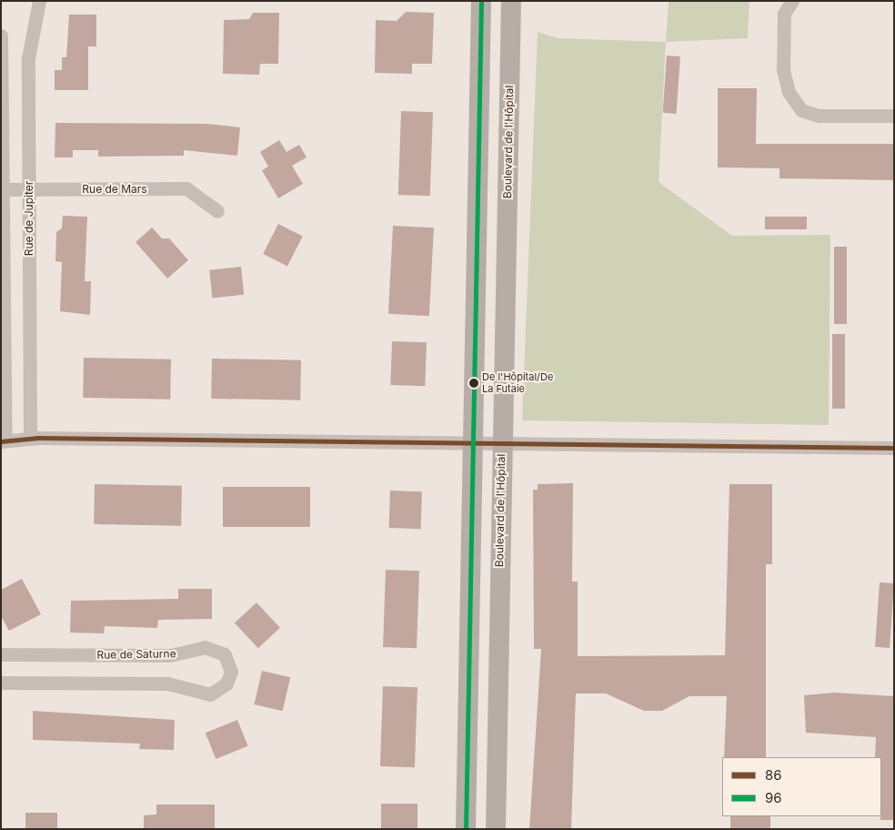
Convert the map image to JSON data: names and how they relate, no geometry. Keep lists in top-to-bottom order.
{
  "streets": {
    "main road": ["Boulevard de l'Hôpital"],
    "street": ["Rue de Mars", "Rue de Jupiter", "Rue de Saturne"]
  },
  "crossings": [
    ["Rue de Mars", "Rue de Jupiter"]
  ],
  "places": ["De l'Hôpital/De La Futaie"],
  "lines": ["transit line 96", "transit line 86"],
  "legend": ["86", "96"]
}
